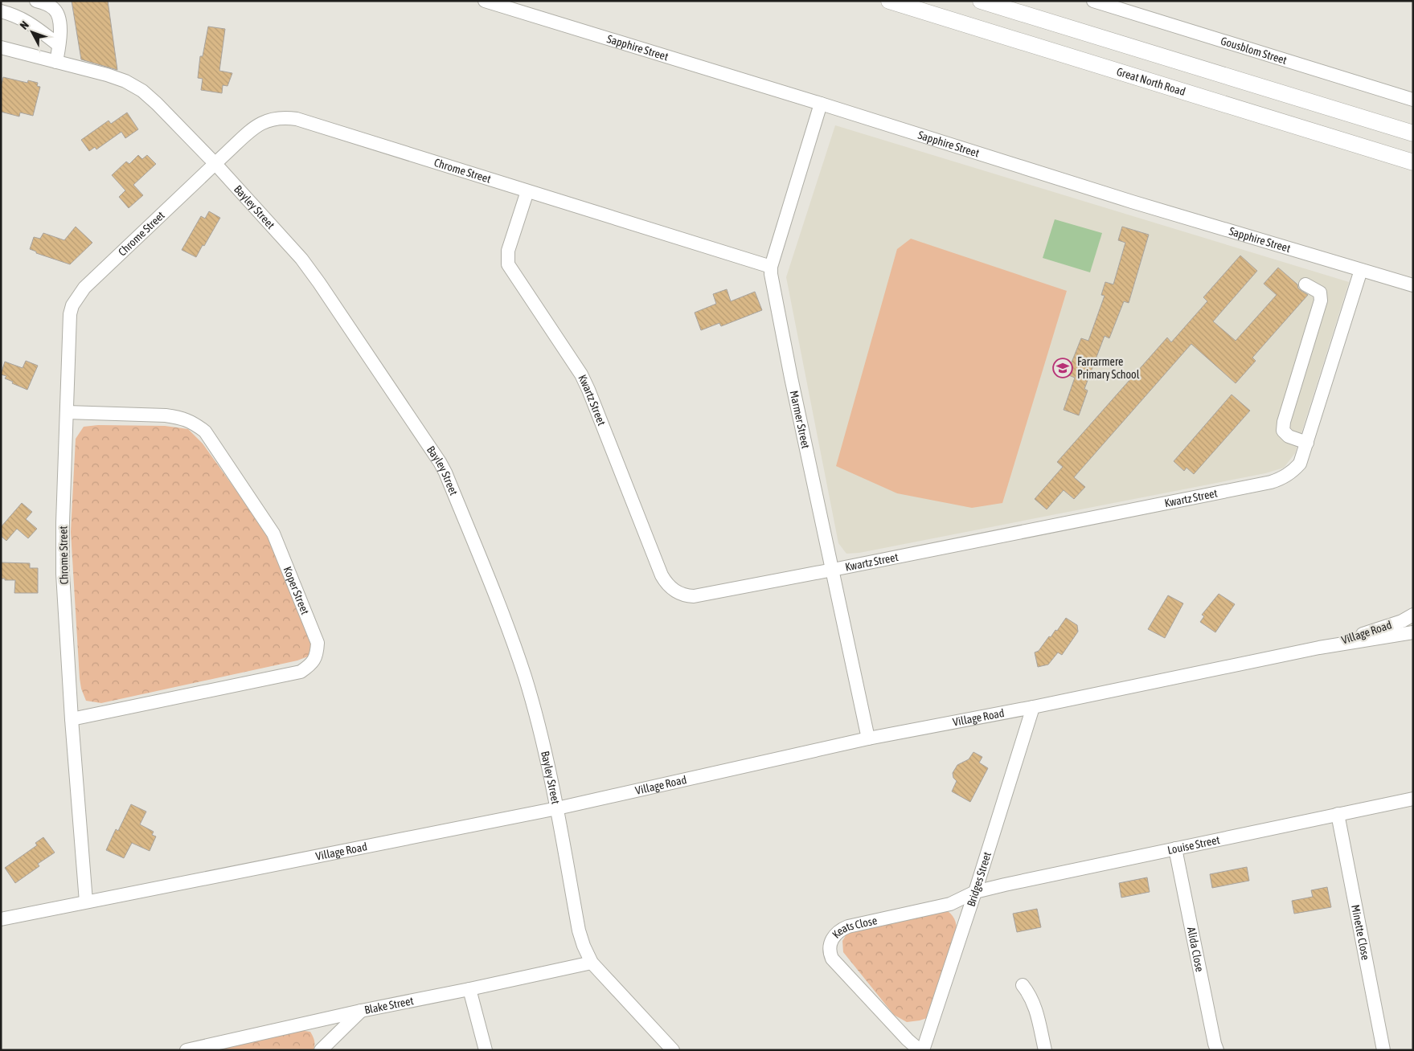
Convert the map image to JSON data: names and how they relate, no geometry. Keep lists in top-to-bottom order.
{
  "streets": {
    "main road": ["Great North Road"],
    "street": [
      "Sapphire Street",
      "Gousblom Street",
      "Chrome Street",
      "Bayley Street",
      "Kwartz Street",
      "Marmer Street",
      "Koper Street",
      "Village Road",
      "Louise Street",
      "Bridges Street",
      "Keats Close",
      "Minette Close",
      "Alida Close",
      "Blake Street"
    ]
  },
  "crossings": [
    ["Sapphire Street", "Kwartz Street"],
    ["Sapphire Street", "Marmer Street"],
    ["Chrome Street", "Bayley Street"],
    ["Chrome Street", "Kwartz Street"],
    ["Chrome Street", "Marmer Street"],
    ["Chrome Street", "Koper Street"],
    ["Chrome Street", "Village Road"],
    ["Bayley Street", "Village Road"],
    ["Bayley Street", "Blake Street"],
    ["Kwartz Street", "Marmer Street"],
    ["Marmer Street", "Village Road"],
    ["Village Road", "Bridges Street"],
    ["Louise Street", "Bridges Street"],
    ["Louise Street", "Keats Close"],
    ["Louise Street", "Minette Close"],
    ["Louise Street", "Alida Close"],
    ["Bridges Street", "Keats Close"]
  ],
  "places": {
    "school or university": ["Farrarmere Primary School"]
  },
  "north": "top left"
}
